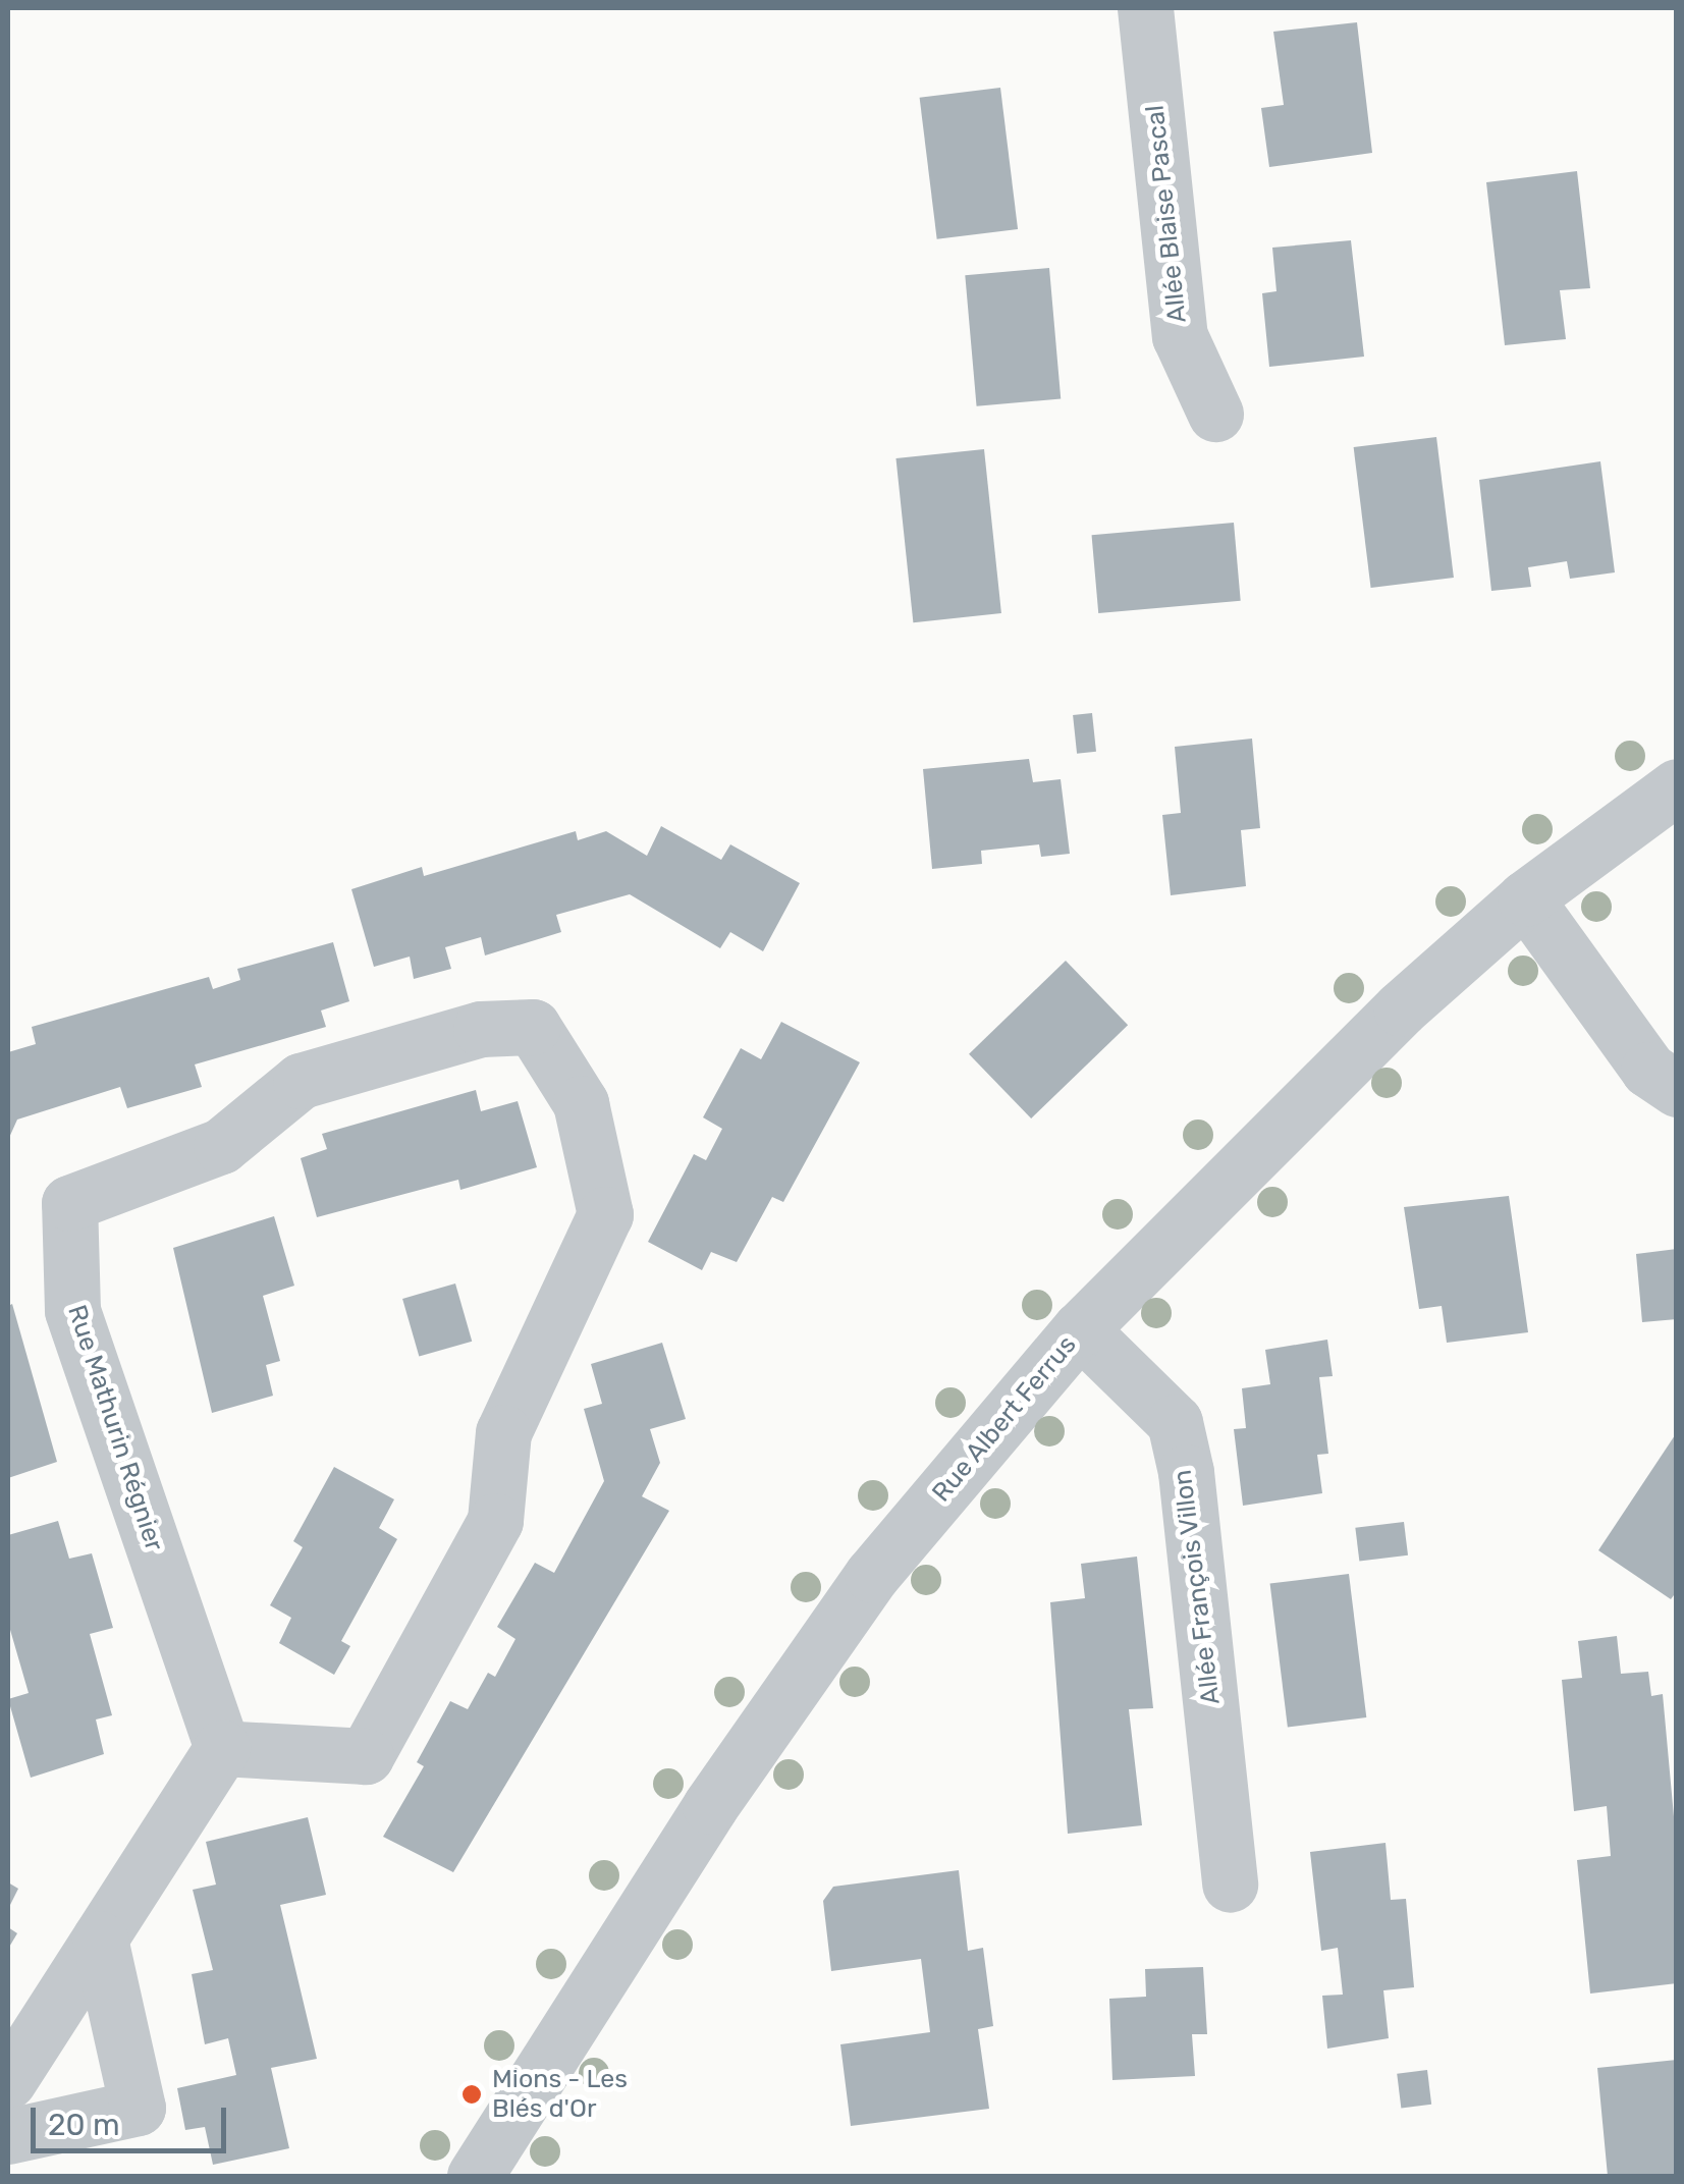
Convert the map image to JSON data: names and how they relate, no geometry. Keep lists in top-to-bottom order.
{
  "streets": {
    "street": [
      "Allée Blaise Pascal",
      "Rue Albert Ferrus",
      "Rue Mathurin Régnier",
      "Allée François Villon"
    ]
  },
  "crossings": [
    ["Rue Albert Ferrus", "Allée François Villon"]
  ],
  "places": ["Mions - Les Blés d'Or"],
  "scale_bar": "20 m"
}
